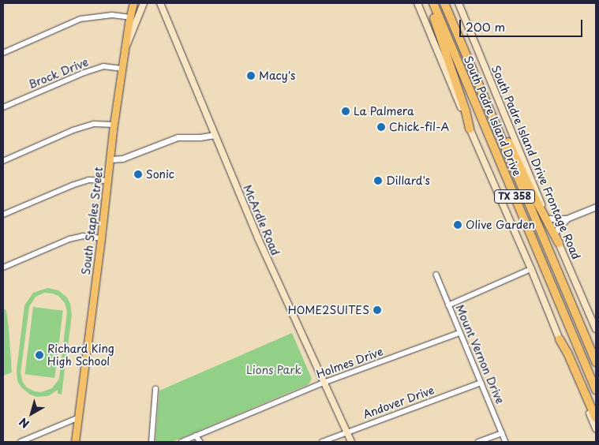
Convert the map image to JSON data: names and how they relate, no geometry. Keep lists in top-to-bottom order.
{
  "streets": {
    "highway": ["South Padre Island Drive", "TX 358"],
    "main road": ["South Padre Island Drive Frontage Road", "McArdle Road", "South Staples Street"],
    "street": [
      "Brock Drive",
      "Mount Vernon Drive",
      "Holmes Drive",
      "Andover Drive"
    ]
  },
  "crossings": [
    ["Brock Drive", "South Staples Street"],
    ["McArdle Road", "Holmes Drive"],
    ["McArdle Road", "Andover Drive"],
    ["Mount Vernon Drive", "Holmes Drive"],
    ["Mount Vernon Drive", "Andover Drive"]
  ],
  "parks": ["Lions Park"],
  "places": [
    "Macy's",
    "La Palmera",
    "Chick-fil-A",
    "Sonic",
    "Dillard's",
    "Olive Garden",
    "HOME2SUITES",
    "Richard King High School"
  ],
  "scale_bar": "200 m",
  "north": "bottom left"
}
